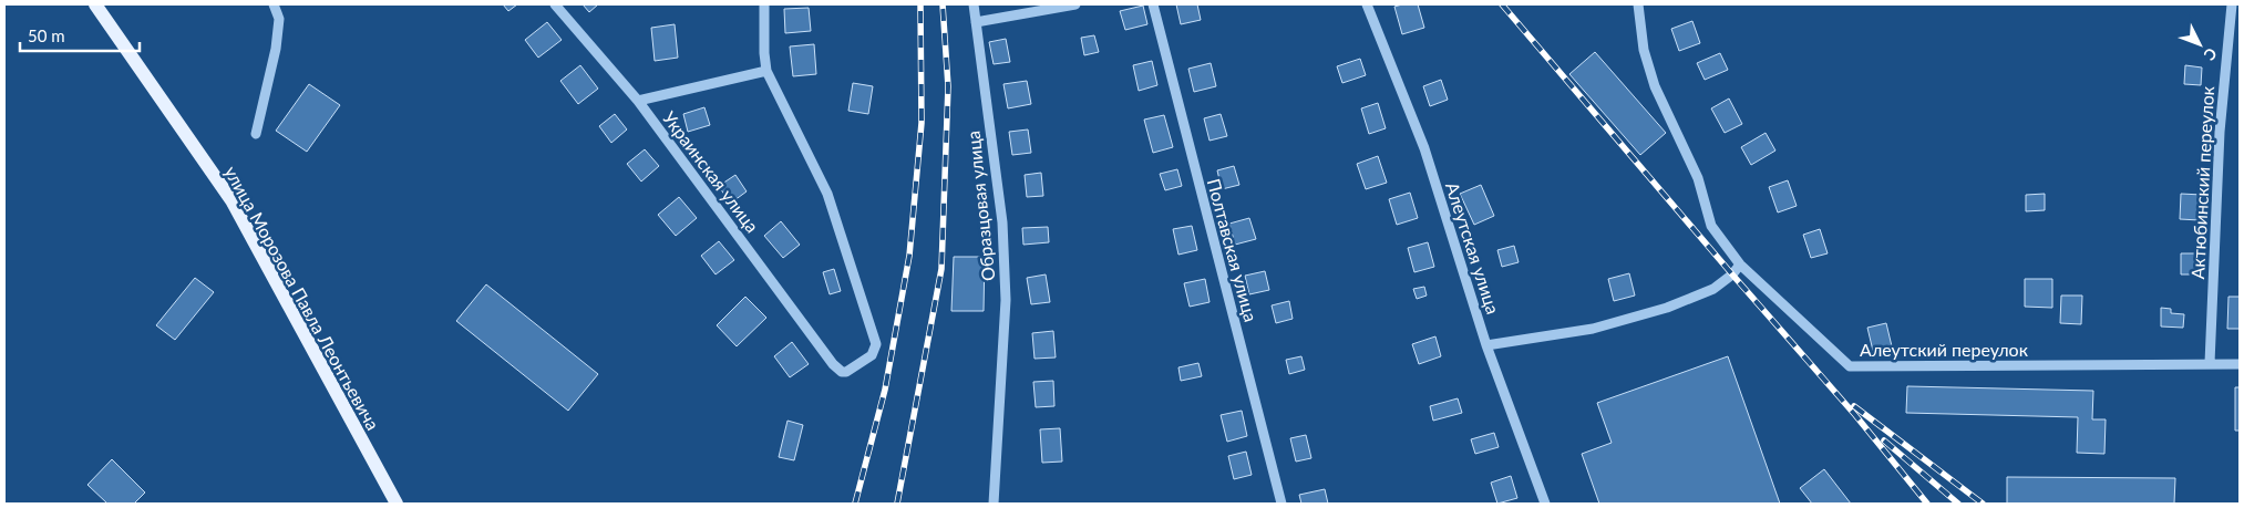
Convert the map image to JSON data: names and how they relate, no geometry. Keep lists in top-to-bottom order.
{
  "streets": {
    "main road": ["улица Морозова Павла Леонтьевича"],
    "street": [
      "Украинская улица",
      "Актюбинский переулок",
      "Образцовая улица",
      "Алеутская улица",
      "Полтавская улица",
      "Алеутский переулок"
    ]
  },
  "crossings": [
    ["Актюбинский переулок", "Алеутский переулок"]
  ],
  "scale_bar": "50 m",
  "north": "bottom right"
}
